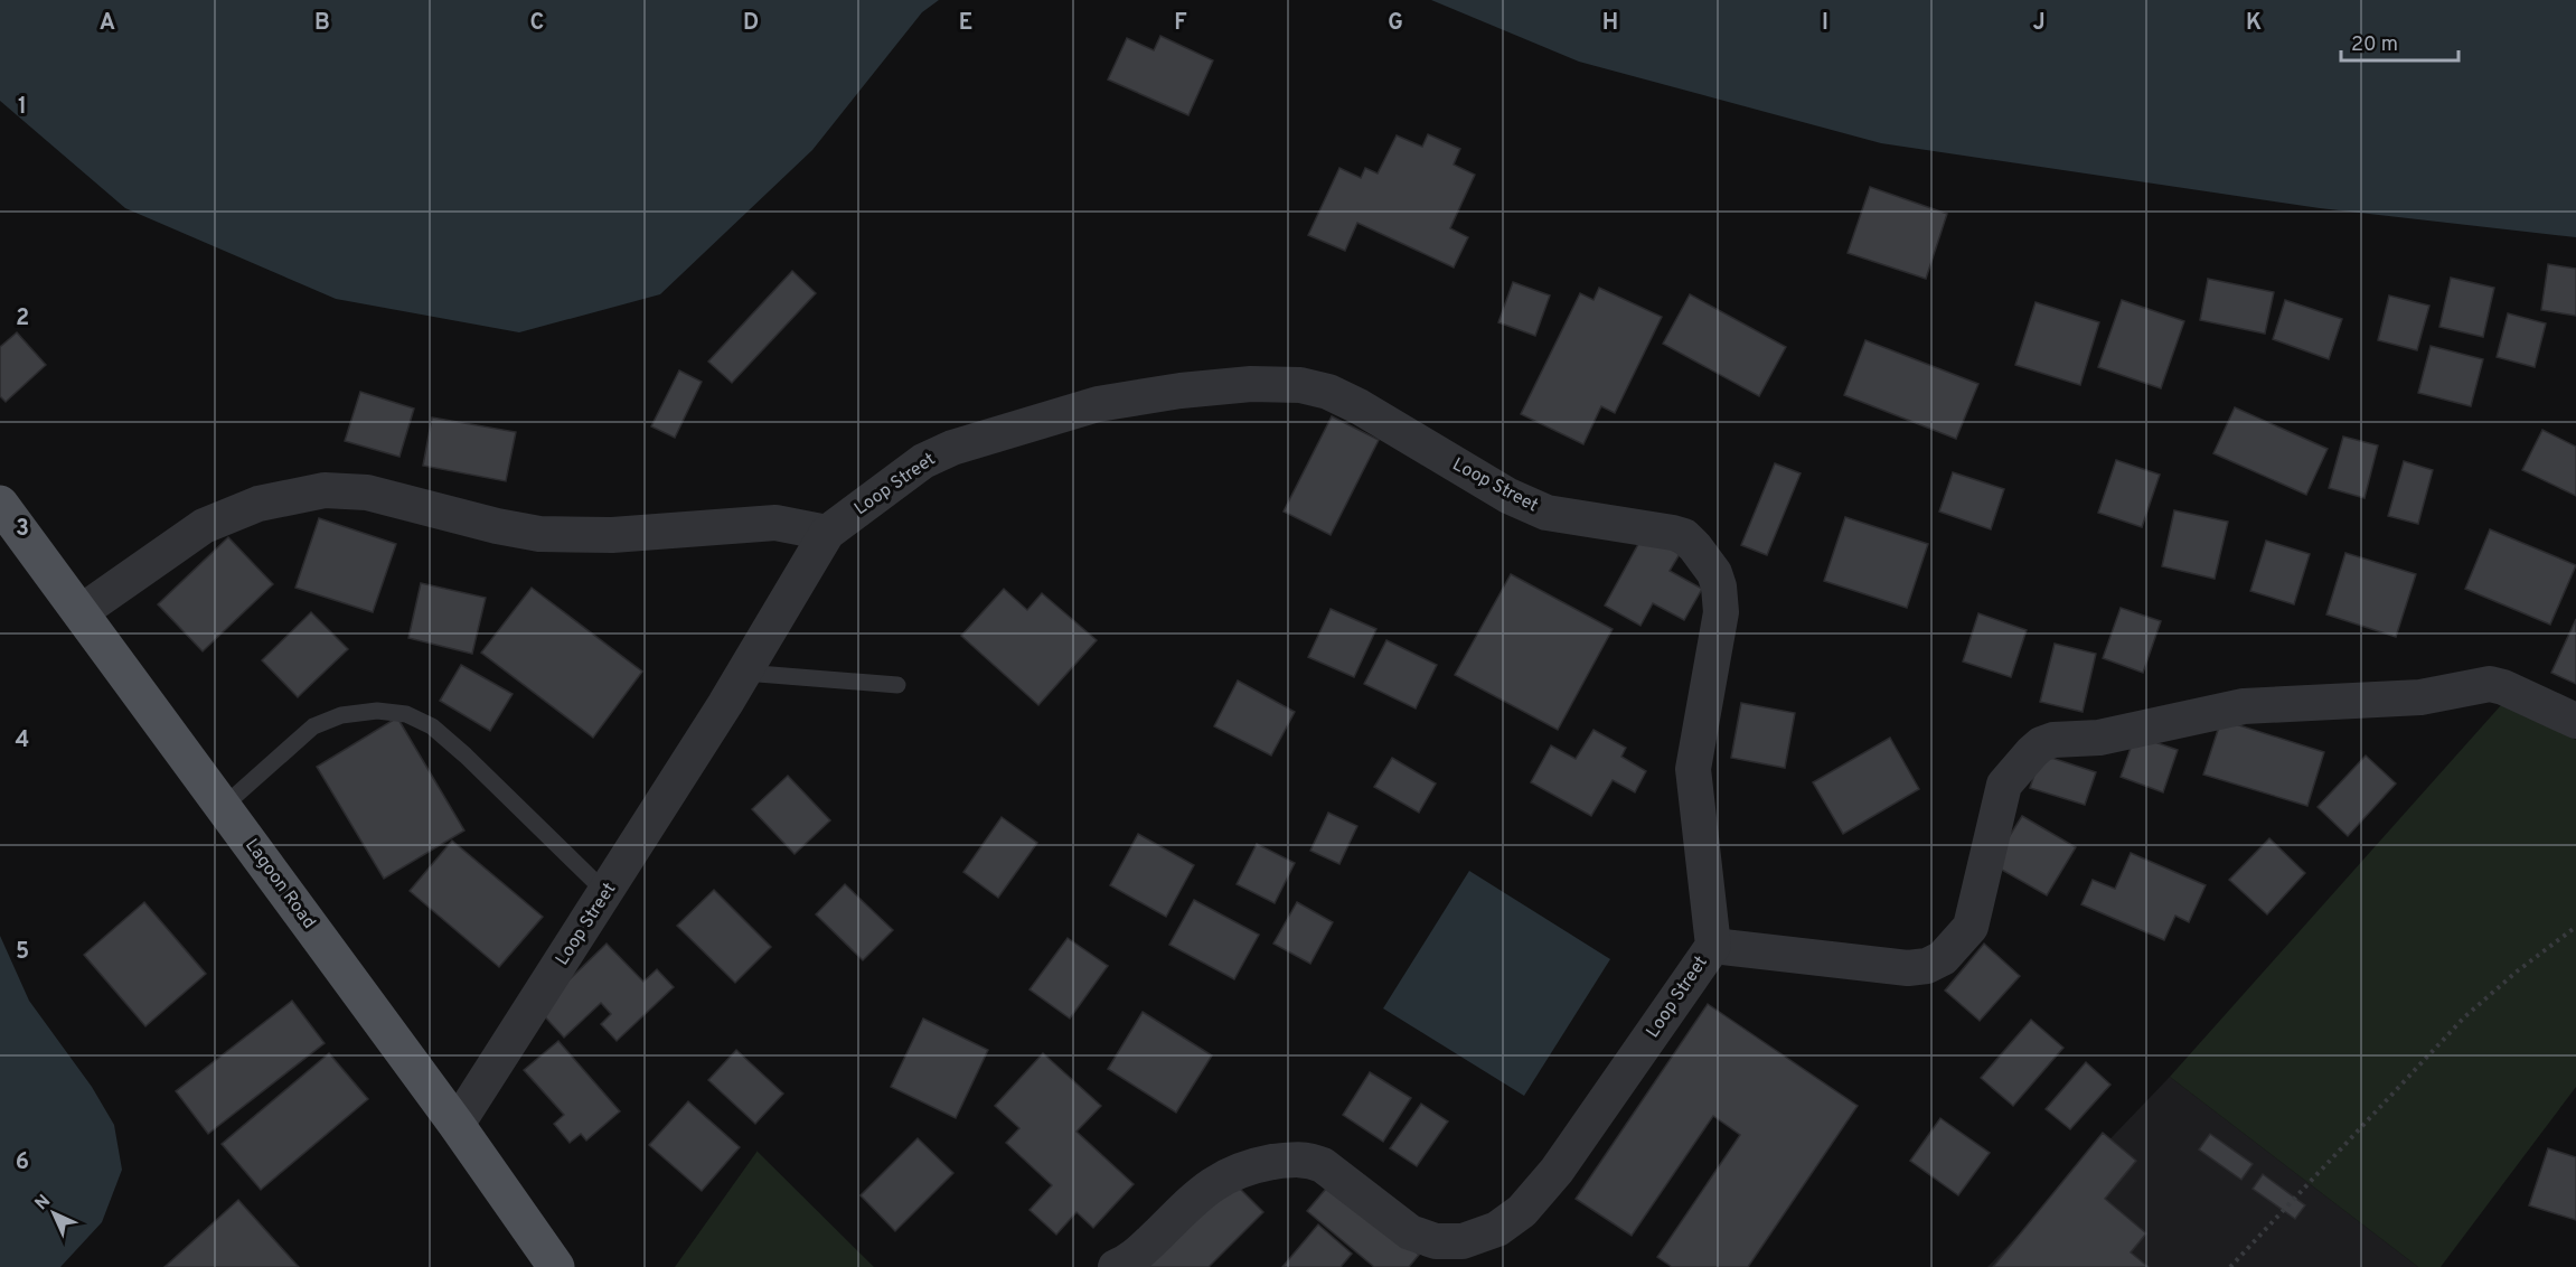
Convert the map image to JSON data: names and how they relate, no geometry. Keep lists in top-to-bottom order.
{
  "streets": {
    "main road": ["Lagoon Road"],
    "street": ["Loop Street"]
  },
  "crossings": [
    ["Loop Street", "Lagoon Road"]
  ],
  "scale_bar": "20 m",
  "north": "top left",
  "grid": {
    "columns": [
      "A",
      "B",
      "C",
      "D",
      "E",
      "F",
      "G",
      "H",
      "I",
      "J",
      "K"
    ],
    "rows": [
      "1",
      "2",
      "3",
      "4",
      "5",
      "6"
    ]
  }
}
